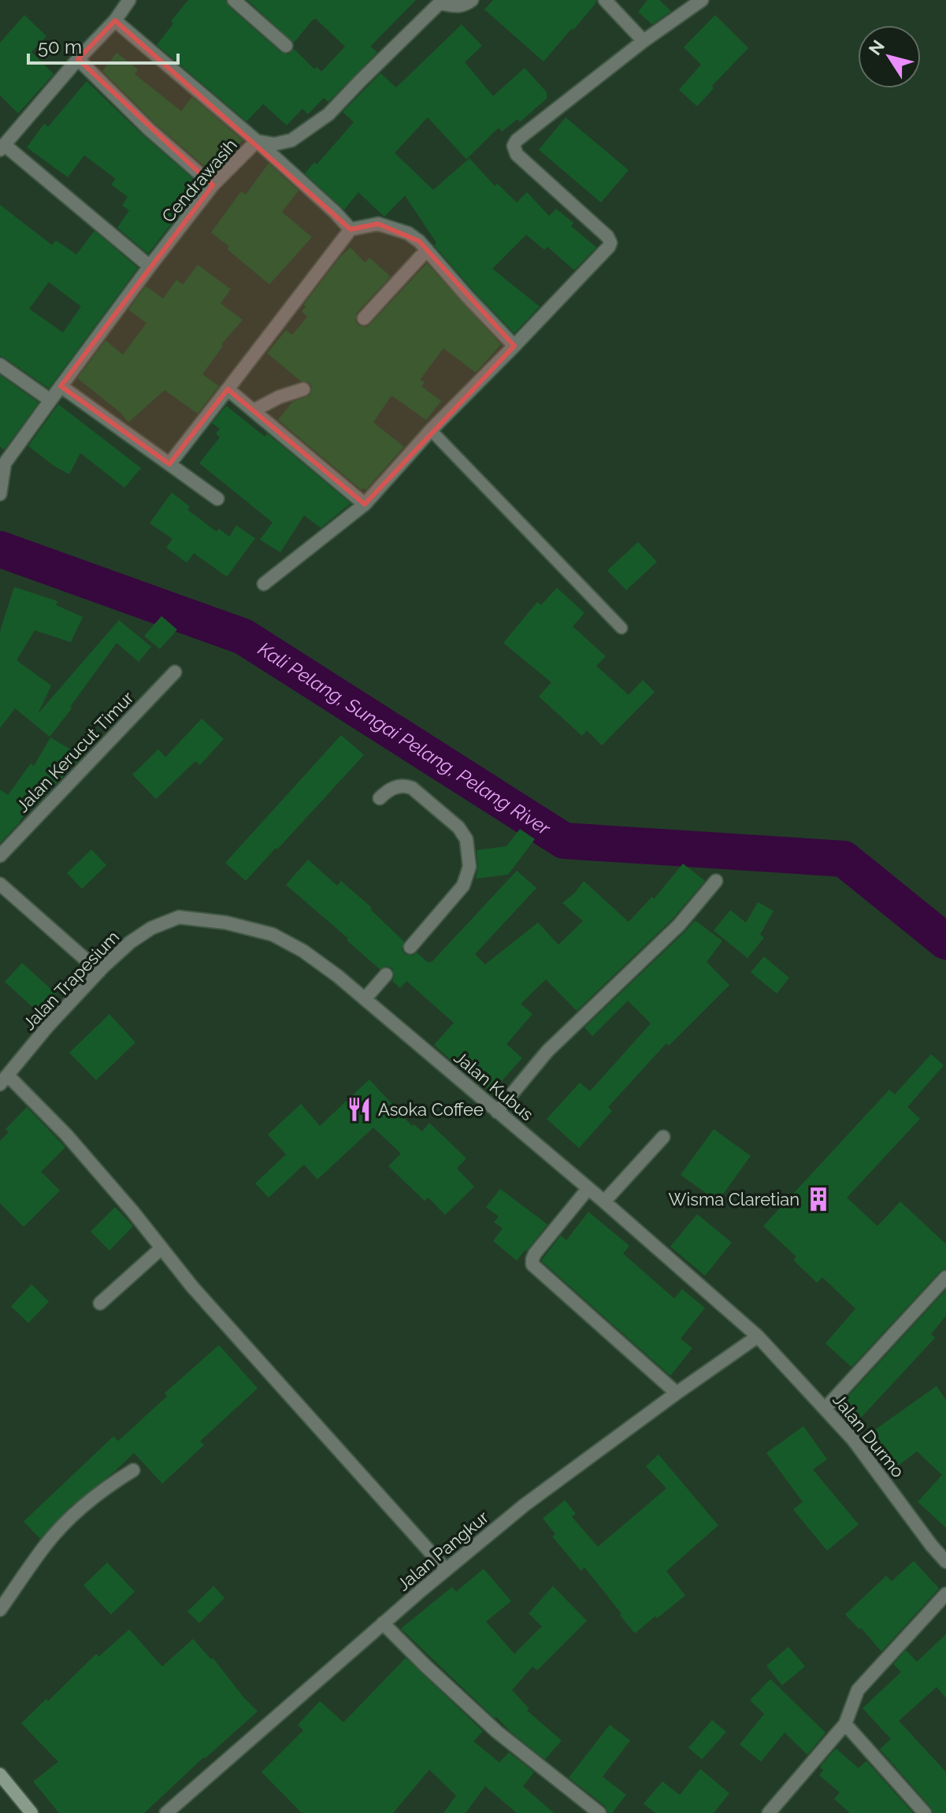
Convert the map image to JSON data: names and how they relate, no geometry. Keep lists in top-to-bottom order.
{
  "streets": {
    "street": [
      "Cendrawasih",
      "Jalan Kerucut Timur",
      "Jalan Trapesium",
      "Jalan Kubus",
      "Jalan Durmo",
      "Jalan Pangkur"
    ]
  },
  "crossings": [
    ["Jalan Trapesium", "Jalan Kubus"],
    ["Jalan Kubus", "Jalan Durmo"],
    ["Jalan Kubus", "Jalan Pangkur"],
    ["Jalan Durmo", "Jalan Pangkur"]
  ],
  "water": ["Kali Pelang, Sungai Pelang, Pelang River"],
  "places": {
    "restaurant": ["Asoka Coffee"],
    "building": ["Wisma Claretian"]
  },
  "scale_bar": "50 m",
  "north": "top left"
}
